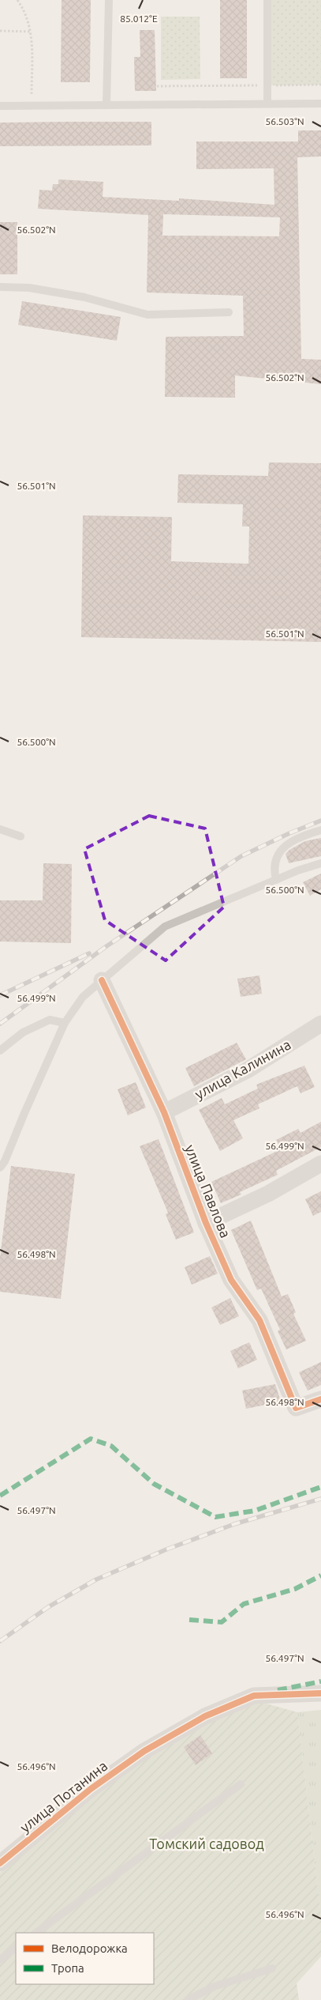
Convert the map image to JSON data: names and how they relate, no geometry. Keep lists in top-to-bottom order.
{
  "streets": {
    "street": ["улица Калинина", "улица Павлова", "улица Потанина"]
  },
  "crossings": [
    ["улица Калинина", "улица Павлова"]
  ],
  "parks": ["Томский садовод"],
  "legend": ["Велодорожка", "Тропа"],
  "coordinates": [
    "85.012°E",
    "56.503°N",
    "56.502°N",
    "56.501°N",
    "56.500°N",
    "56.499°N",
    "56.498°N",
    "56.497°N",
    "56.496°N"
  ]
}
